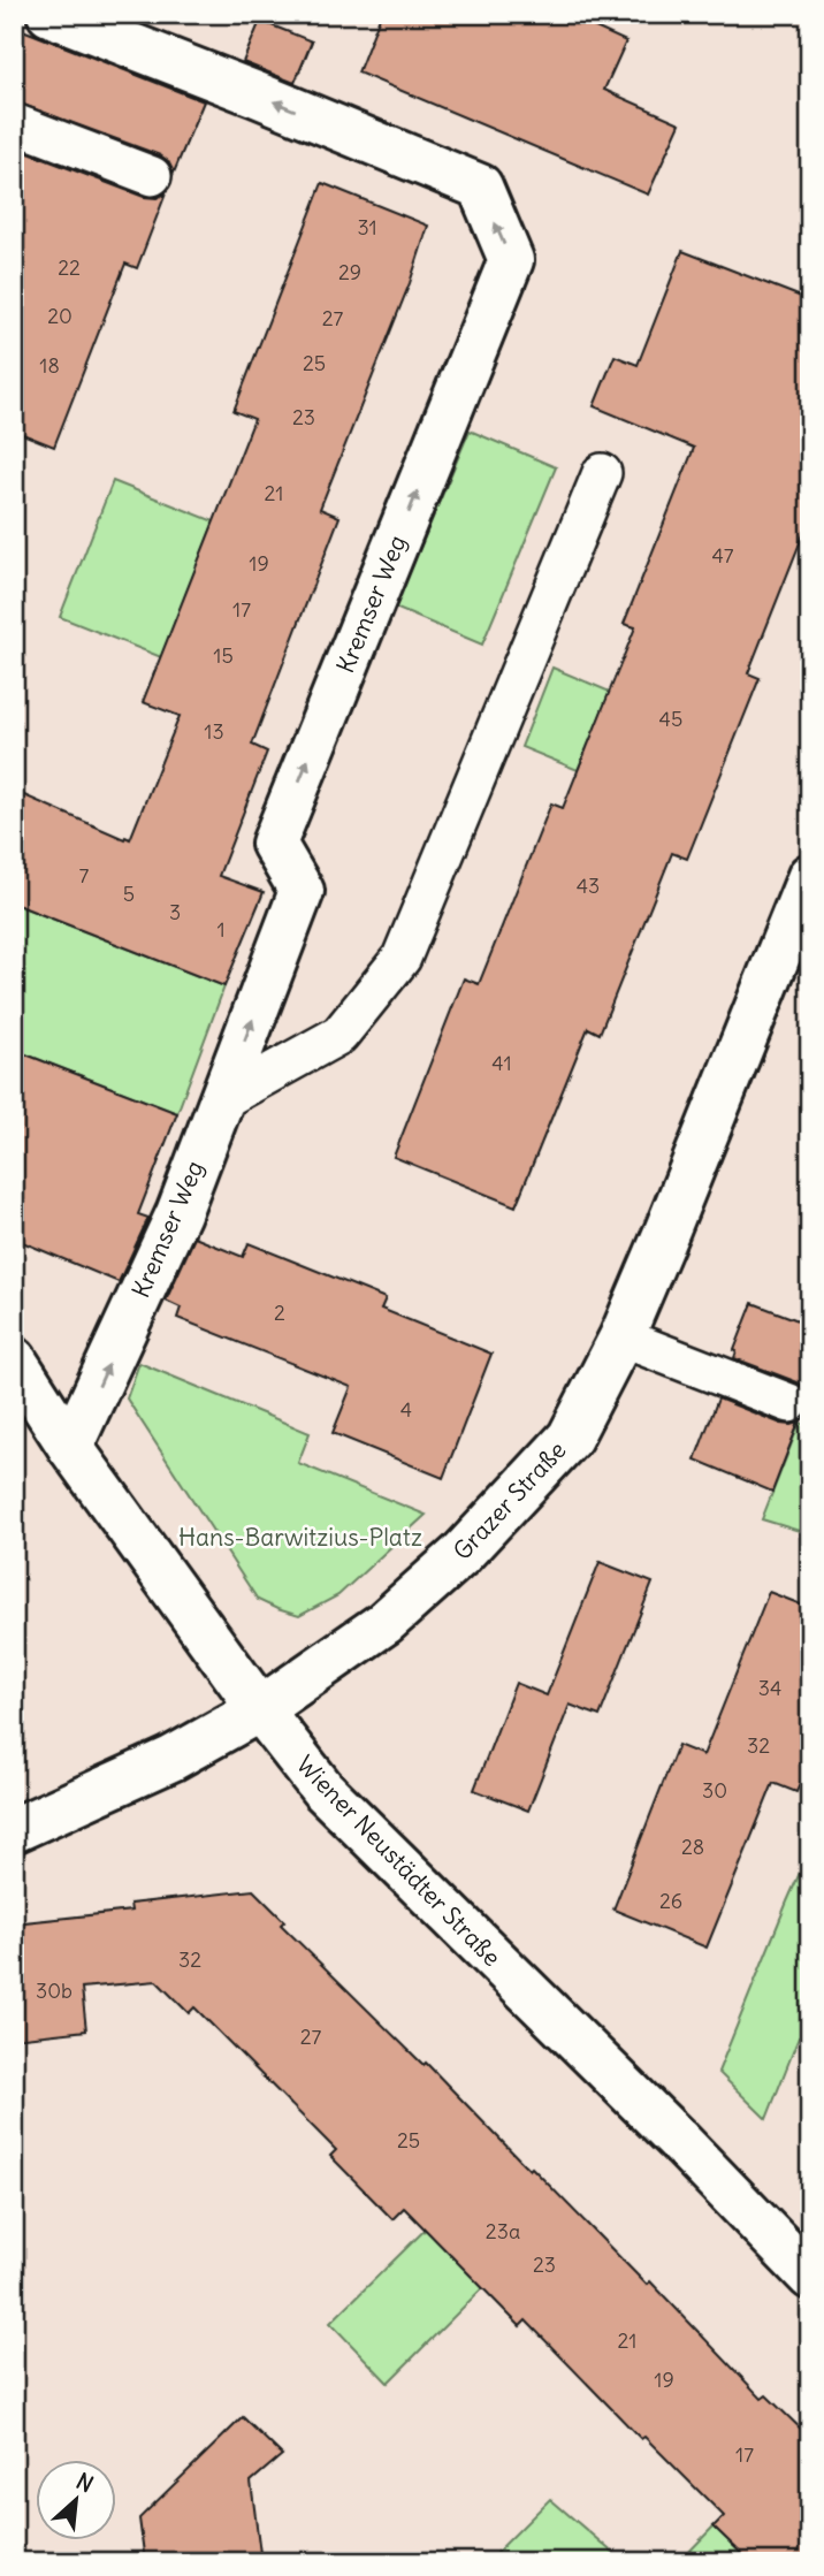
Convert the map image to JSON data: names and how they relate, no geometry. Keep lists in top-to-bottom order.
{
  "streets": {
    "street": ["Kremser Weg", "Grazer Straße", "Wiener Neustädter Straße"]
  },
  "crossings": [
    ["Kremser Weg", "Wiener Neustädter Straße"],
    ["Grazer Straße", "Wiener Neustädter Straße"]
  ],
  "parks": ["Hans-Barwitzius-Platz"],
  "house_numbers": [
    "31",
    "22",
    "29",
    "20",
    "27",
    "25",
    "18",
    "23",
    "21",
    "47",
    "19",
    "17",
    "15",
    "45",
    "13",
    "7",
    "43",
    "5",
    "3",
    "1",
    "41",
    "2",
    "4",
    "34",
    "32",
    "30",
    "28",
    "26",
    "32",
    "30b",
    "27",
    "25",
    "23a",
    "23",
    "21",
    "19",
    "17"
  ],
  "north": "top right"
}
